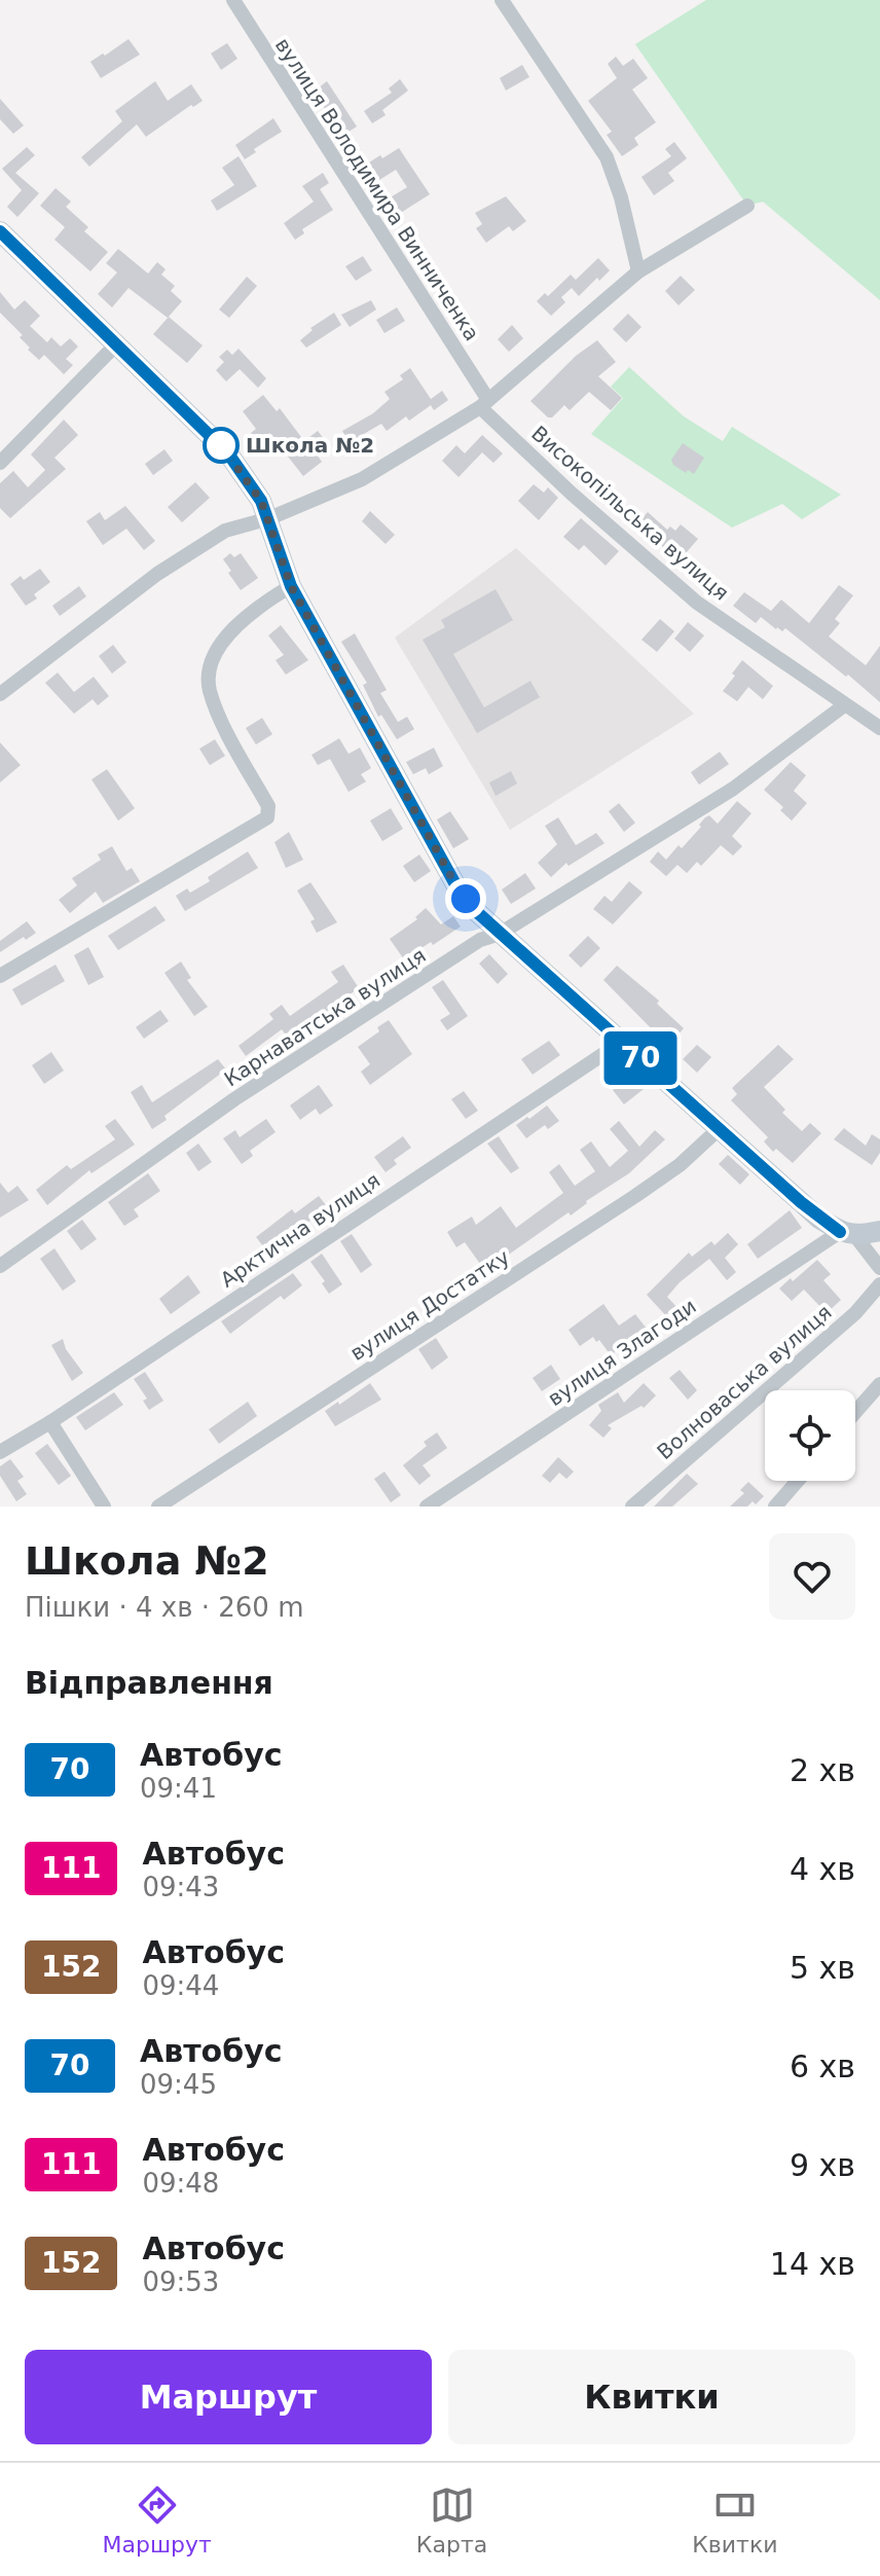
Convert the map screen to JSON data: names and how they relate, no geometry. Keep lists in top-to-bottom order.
{
  "streets": {
    "street": [
      "вулиця Володимира Винниченка",
      "Високопільська вулиця",
      "Карнаватська вулиця",
      "Арктична вулиця",
      "вулиця Достатку",
      "вулиця Злагоди",
      "Волноваська вулиця"
    ]
  },
  "crossings": [
    ["вулиця Володимира Винниченка", "Високопільська вулиця"],
    ["Високопільська вулиця", "Карнаватська вулиця"]
  ],
  "places": ["Школа №2"],
  "lines": ["bus line 70"],
  "page": {
    "on_map": "70",
    "heading": [
      ["Школа №2", "Пішки · 4 хв · 260 m"],
      "Відправлення"
    ],
    "list": [
      {
        "mark": "70",
        "name": "Автобус",
        "note": "09:41",
        "value": "2 хв"
      },
      {
        "mark": "111",
        "name": "Автобус",
        "note": "09:43",
        "value": "4 хв"
      },
      {
        "mark": "152",
        "name": "Автобус",
        "note": "09:44",
        "value": "5 хв"
      },
      {
        "mark": "70",
        "name": "Автобус",
        "note": "09:45",
        "value": "6 хв"
      },
      {
        "mark": "111",
        "name": "Автобус",
        "note": "09:48",
        "value": "9 хв"
      },
      {
        "mark": "152",
        "name": "Автобус",
        "note": "09:53",
        "value": "14 хв"
      }
    ],
    "buttons": ["Маршрут", "Квитки"],
    "tabs": ["Маршрут", "Карта", "Квитки"]
  }
}
